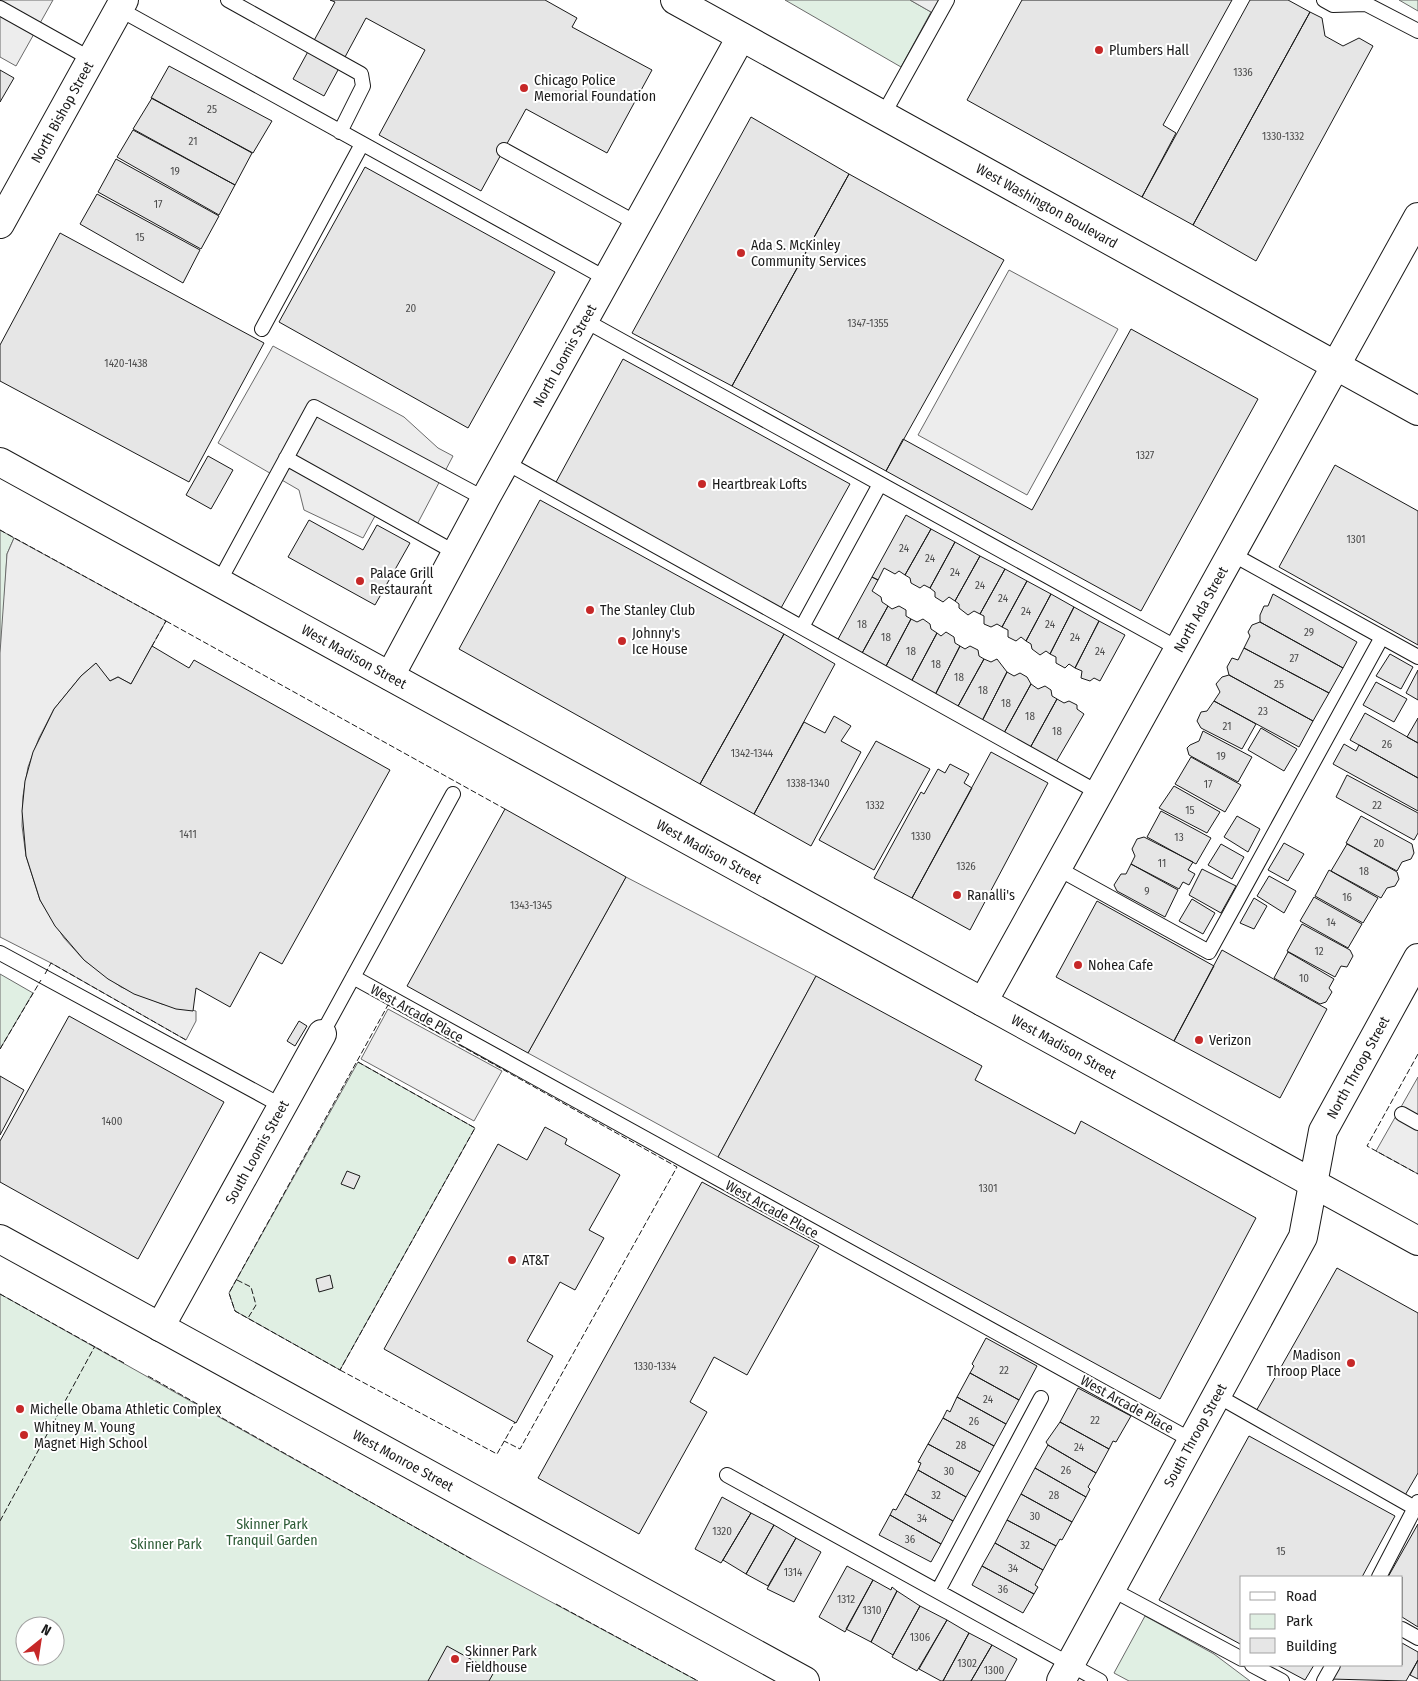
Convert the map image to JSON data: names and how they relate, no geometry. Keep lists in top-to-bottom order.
{
  "streets": {
    "street": [
      "North Bishop Street",
      "West Washington Boulevard",
      "North Loomis Street",
      "North Ada Street",
      "West Madison Street",
      "North Throop Street",
      "South Loomis Street",
      "South Throop Street",
      "West Monroe Street"
    ],
    "lane": ["West Arcade Place"]
  },
  "crossings": [
    ["West Washington Boulevard", "North Loomis Street"],
    ["West Washington Boulevard", "North Ada Street"],
    ["North Loomis Street", "West Madison Street"],
    ["North Ada Street", "West Madison Street"],
    ["West Madison Street", "North Throop Street"],
    ["West Madison Street", "South Throop Street"],
    ["West Arcade Place", "South Loomis Street"],
    ["West Arcade Place", "South Throop Street"],
    ["North Throop Street", "South Throop Street"],
    ["South Loomis Street", "West Monroe Street"]
  ],
  "parks": ["Skinner Park Tranquil Garden", "Skinner Park"],
  "places": [
    "Plumbers Hall",
    "Chicago Police Memorial Foundation",
    "Ada S. McKinley Community Services",
    "Heartbreak Lofts",
    "Palace Grill Restaurant",
    "The Stanley Club",
    "Johnny's Ice House",
    "Ranalli's",
    "Nohea Cafe",
    "Verizon",
    "AT&T",
    "Madison Throop Place",
    "Michelle Obama Athletic Complex",
    "Whitney M. Young Magnet High School",
    "Skinner Park Fieldhouse"
  ],
  "house_numbers": [
    "1336",
    "25",
    "1330-1332",
    "21",
    "19",
    "17",
    "15",
    "20",
    "1347-1355",
    "1420-1438",
    "1327",
    "1301",
    "24",
    "24",
    "24",
    "24",
    "24",
    "24",
    "18",
    "24",
    "29",
    "18",
    "24",
    "18",
    "24",
    "27",
    "18",
    "18",
    "25",
    "18",
    "18",
    "23",
    "18",
    "21",
    "18",
    "26",
    "1342-1344",
    "19",
    "1338-1340",
    "17",
    "1332",
    "22",
    "15",
    "1411",
    "1330",
    "13",
    "20",
    "11",
    "1326",
    "18",
    "9",
    "16",
    "1343-1345",
    "14",
    "12",
    "10",
    "1400",
    "1301",
    "1330-1334",
    "22",
    "24",
    "22",
    "26",
    "28",
    "24",
    "26",
    "30",
    "32",
    "28",
    "30",
    "34",
    "1320",
    "36",
    "32",
    "15",
    "34",
    "1314",
    "36",
    "1312",
    "1310",
    "1306",
    "1302",
    "1300"
  ],
  "legend": ["Road", "Park", "Building"],
  "north": "top right"
}
